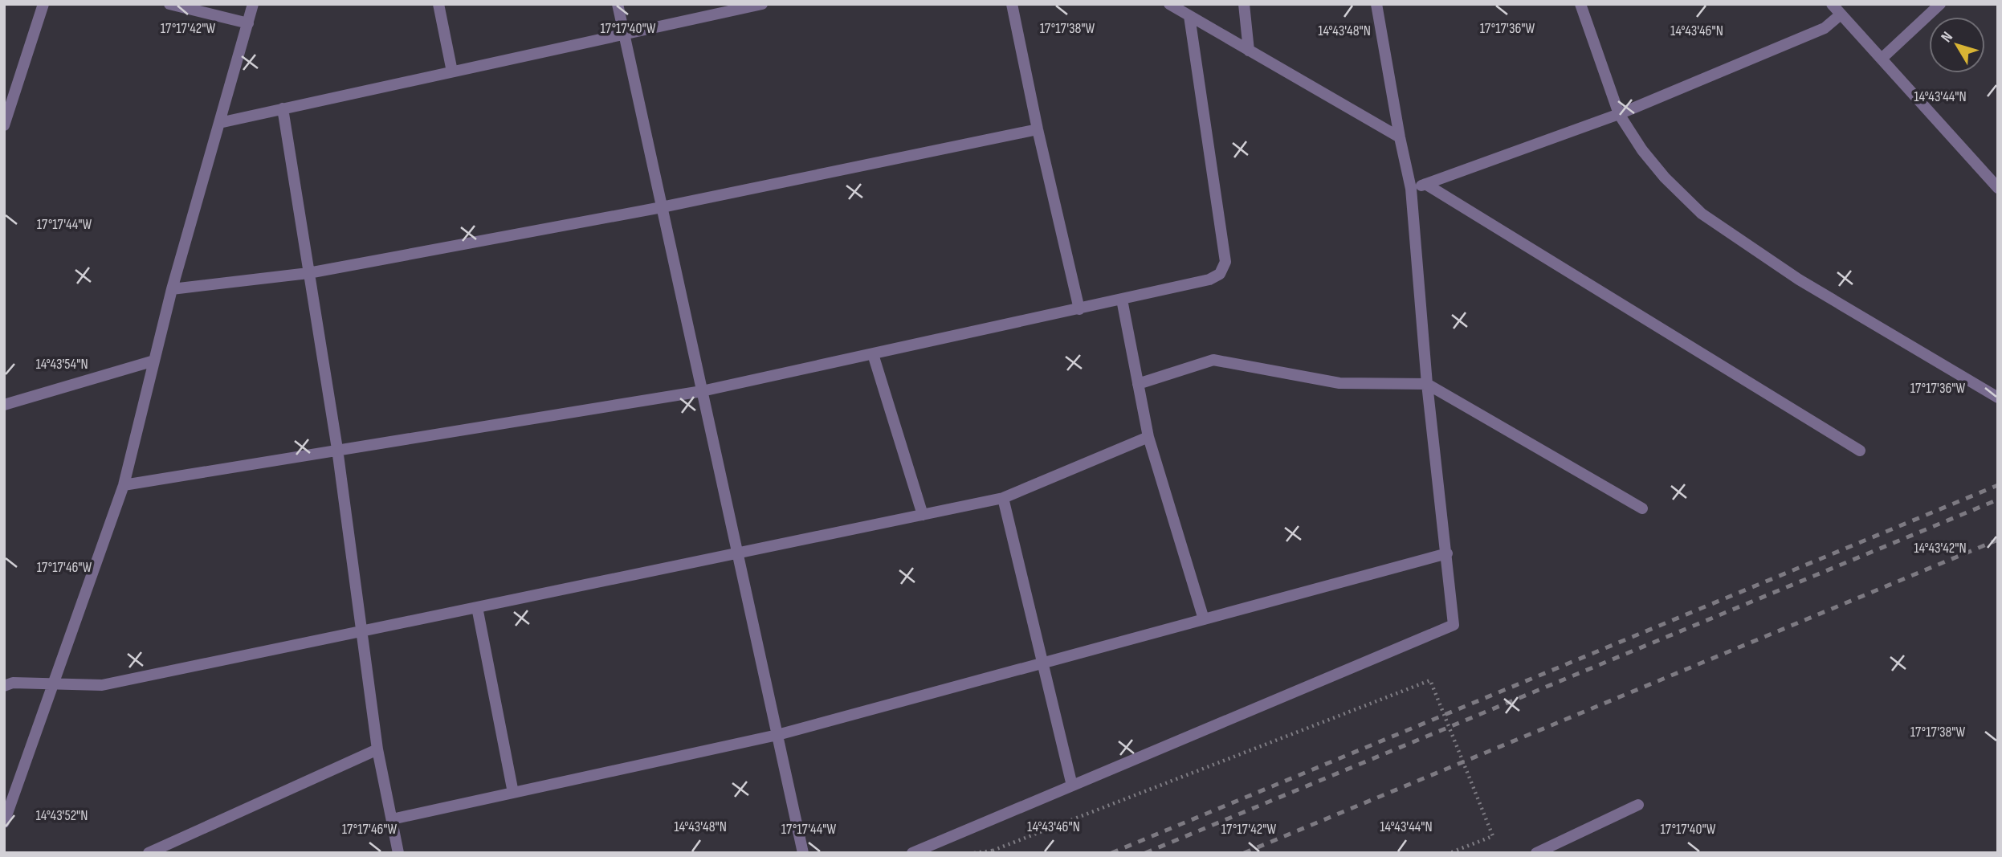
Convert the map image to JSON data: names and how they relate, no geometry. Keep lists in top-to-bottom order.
{
  "north": "top left",
  "coordinates": [
    "17°17'42\"W",
    "17°17'40\"W",
    "17°17'36\"W",
    "17°17'38\"W",
    "14°43'48\"N",
    "14°43'46\"N",
    "14°43'44\"N",
    "17°17'44\"W",
    "14°43'54\"N",
    "14°43'42\"N",
    "17°17'46\"W",
    "14°43'52\"N"
  ]
}
